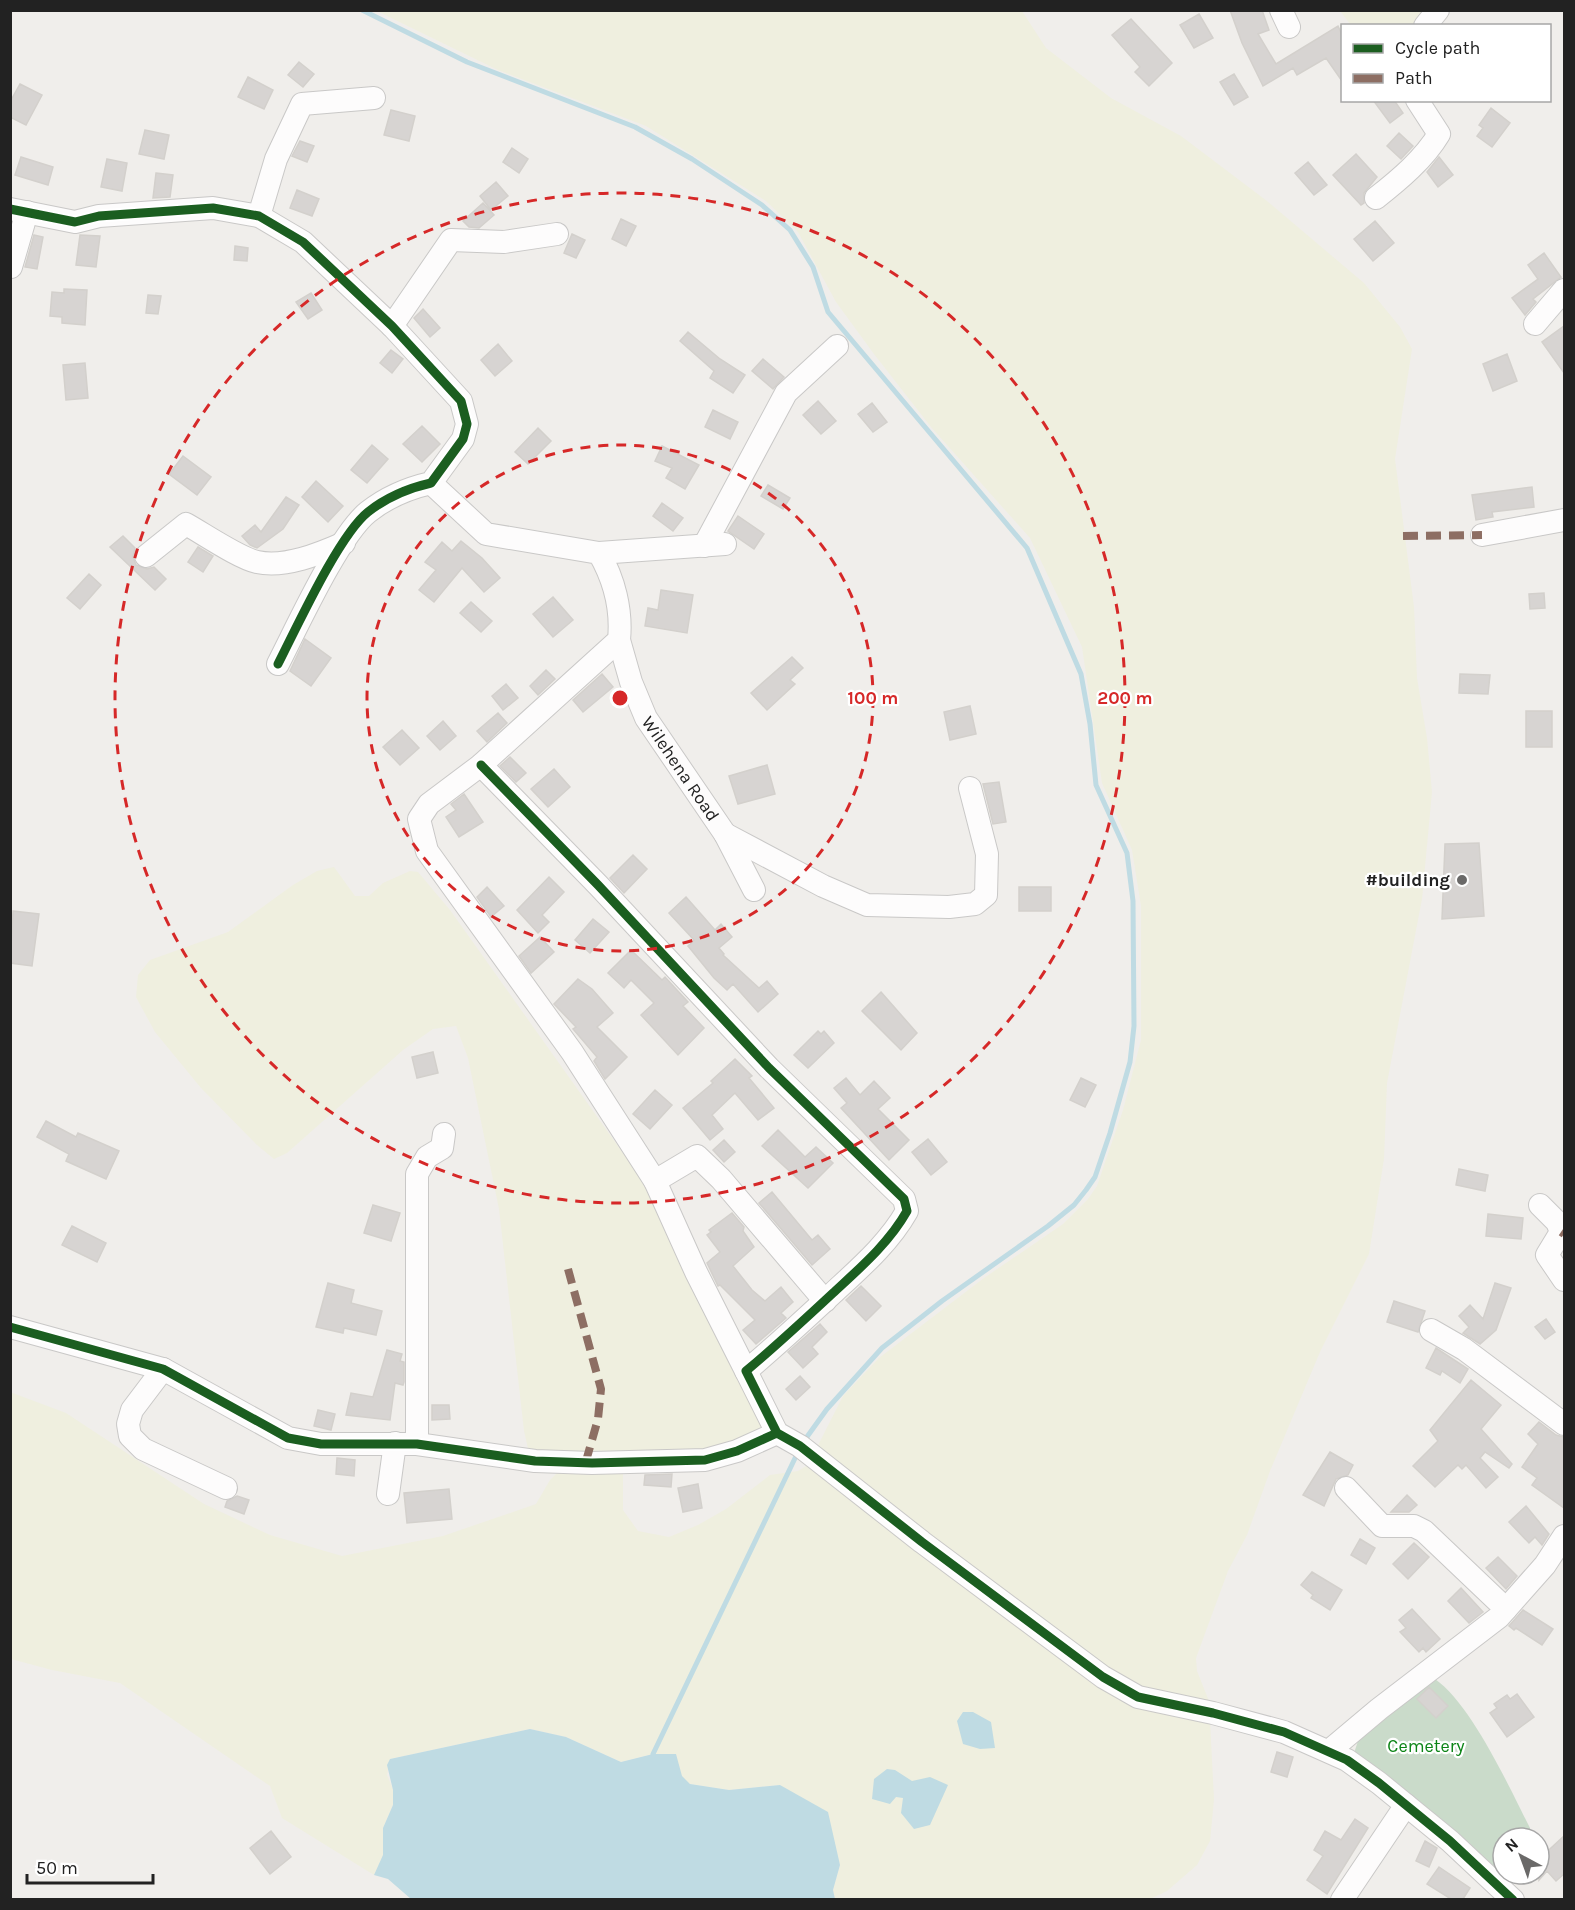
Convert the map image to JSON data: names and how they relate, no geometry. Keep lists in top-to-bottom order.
{
  "streets": {
    "street": ["Wilehena Road"]
  },
  "parks": ["Cemetery"],
  "places": ["#building"],
  "legend": ["Cycle path", "Path"],
  "scale_bar": "50 m",
  "north": "top left",
  "rings": ["100 m", "200 m"]
}
